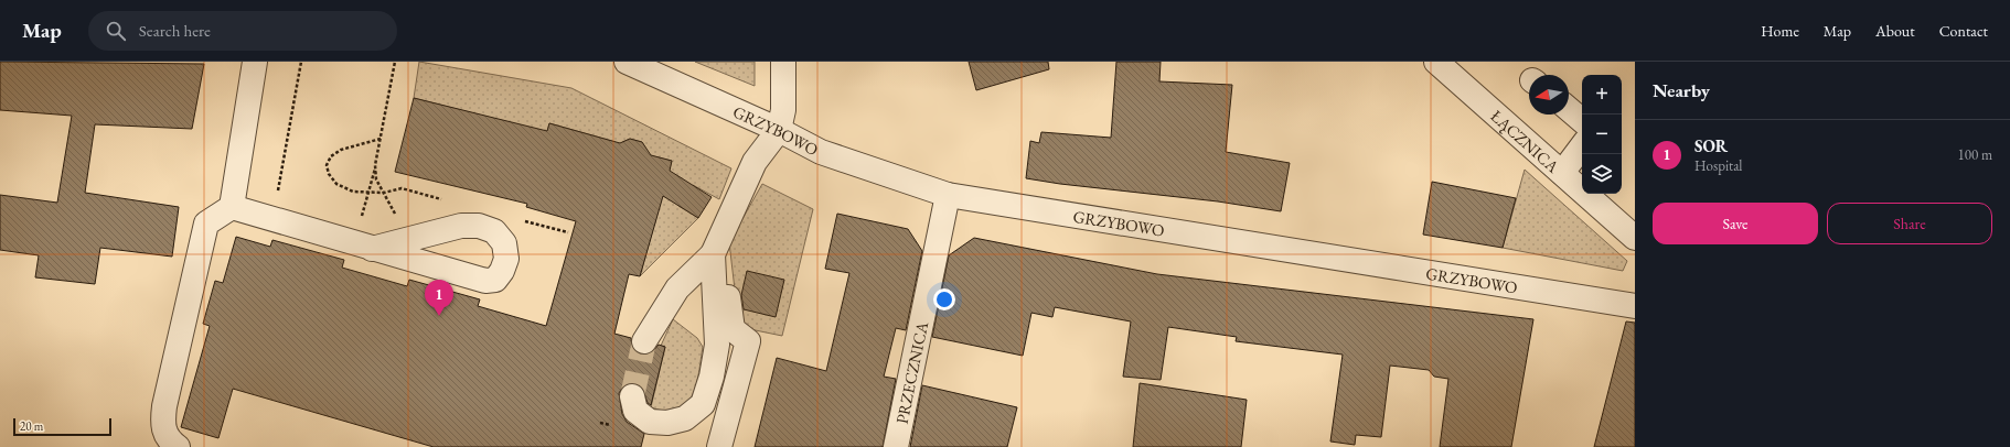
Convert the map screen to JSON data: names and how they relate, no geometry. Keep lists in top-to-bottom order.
{
  "streets": {
    "street": ["GRZYBOWO", "ŁĄCZNICA", "PRZECZNICA"]
  },
  "crossings": [
    ["GRZYBOWO", "PRZECZNICA"]
  ],
  "scale_bar": "20 m",
  "north": "left",
  "page": {
    "header": "Map",
    "search": "Search here",
    "nav": [
      "Home",
      "Map",
      "About",
      "Contact"
    ],
    "heading": "Nearby",
    "map_buttons": ["+", "−"],
    "list": [
      {
        "mark": "1",
        "name": "SOR",
        "note": "Hospital",
        "value": "100 m"
      }
    ],
    "buttons": ["Save", "Share"],
    "pins": "1",
    "scale": "20 m"
  }
}
